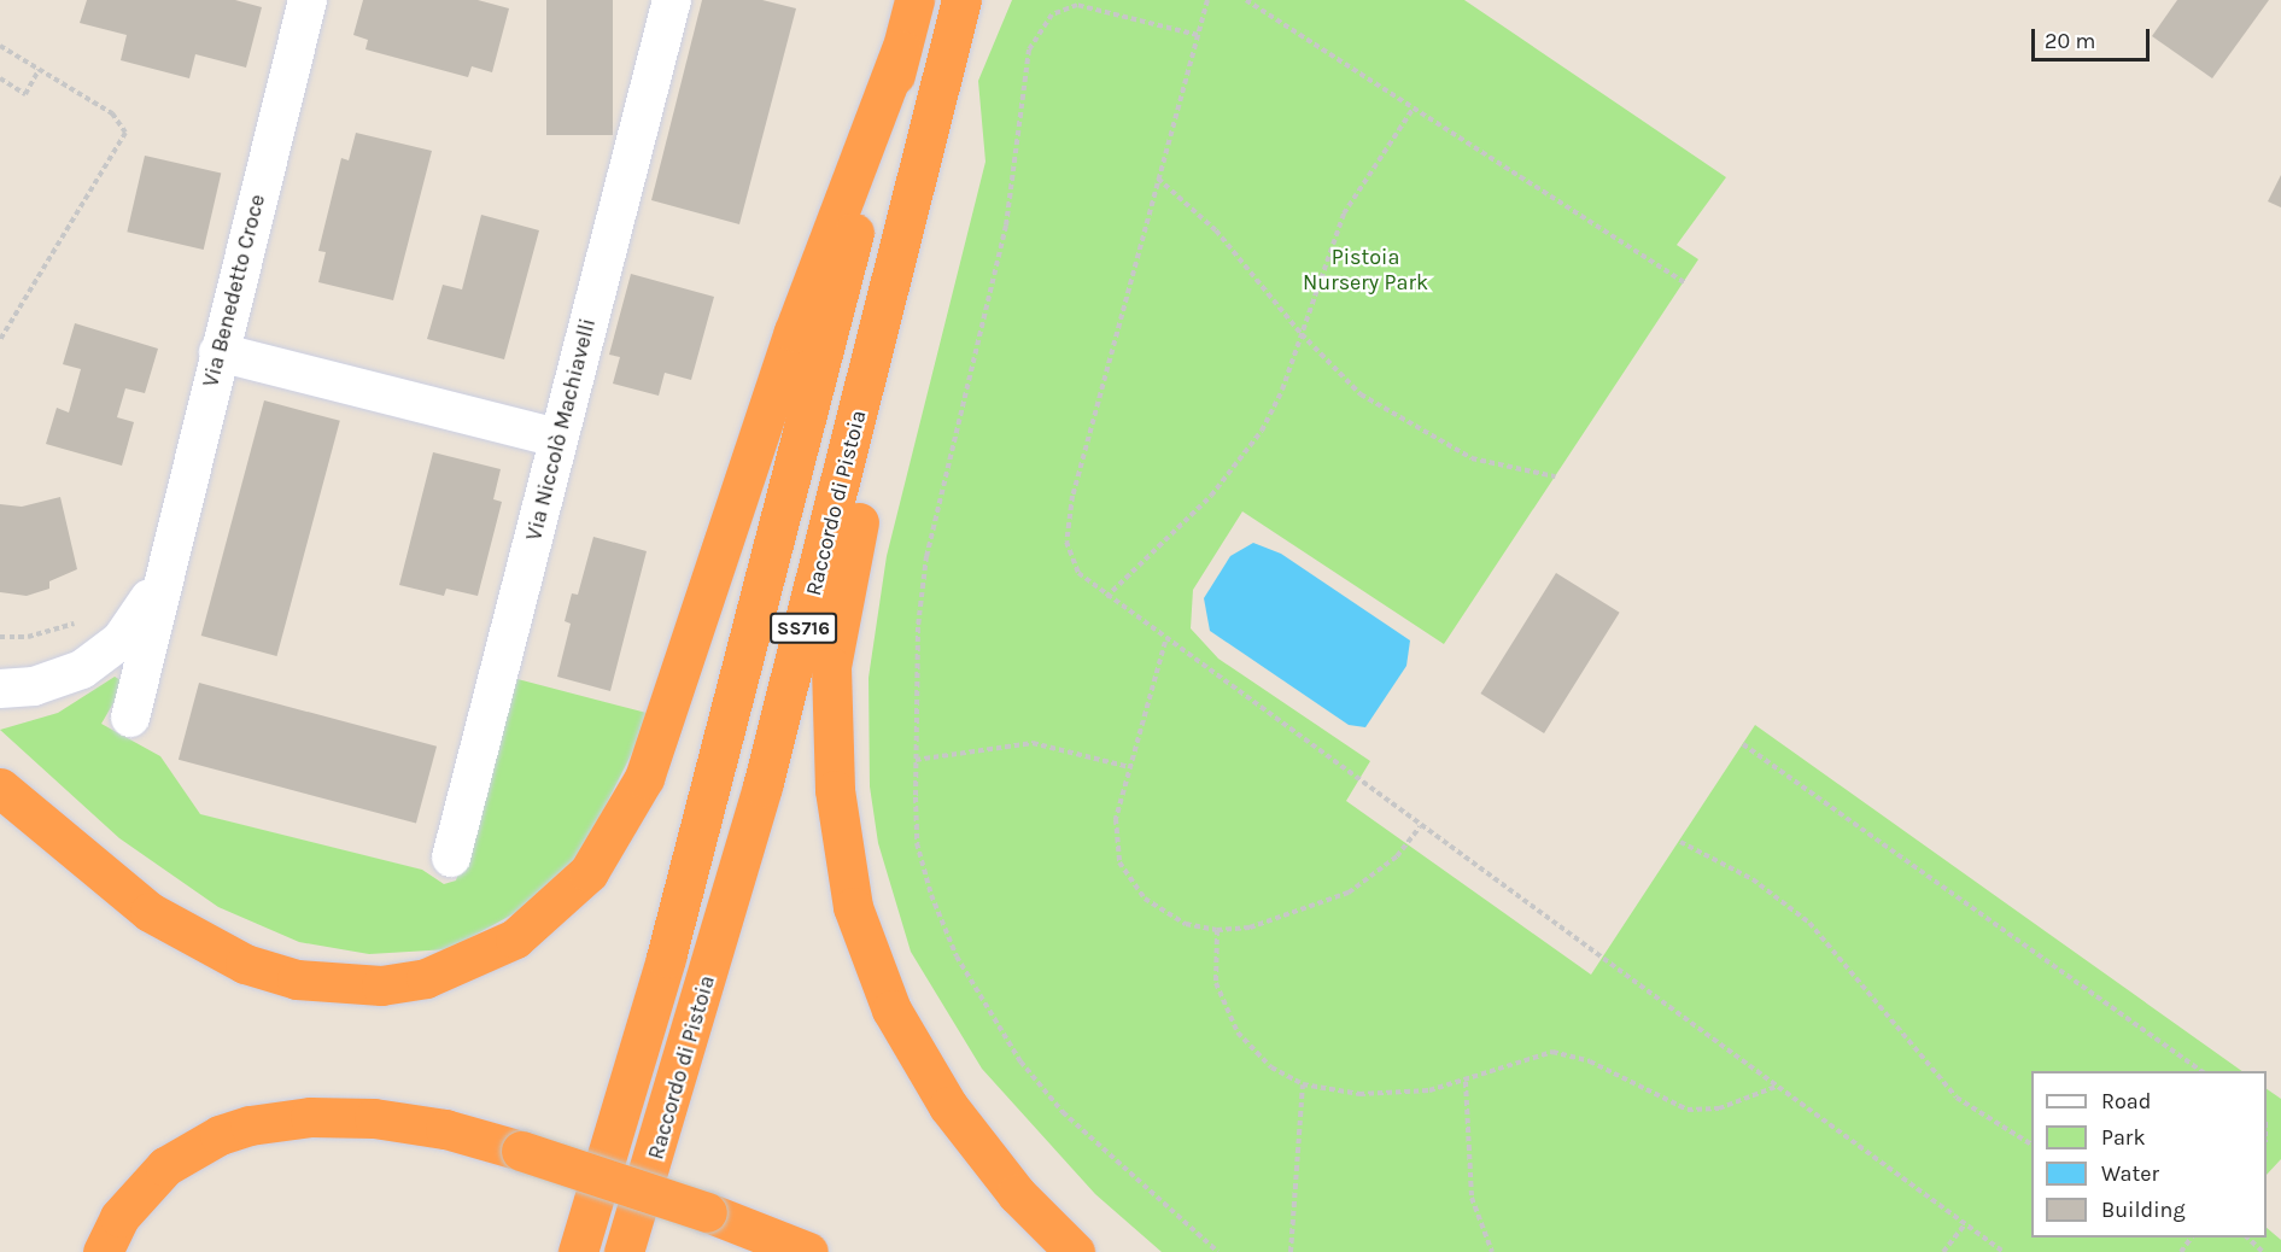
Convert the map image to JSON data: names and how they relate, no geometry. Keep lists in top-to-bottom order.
{
  "streets": {
    "highway": ["Raccordo di Pistoia", "SS716"],
    "street": ["Via Benedetto Croce", "Via Niccolò Machiavelli"]
  },
  "parks": ["Pistoia Nursery Park"],
  "legend": [
    "Road",
    "Park",
    "Water",
    "Building"
  ],
  "scale_bar": "20 m"
}
